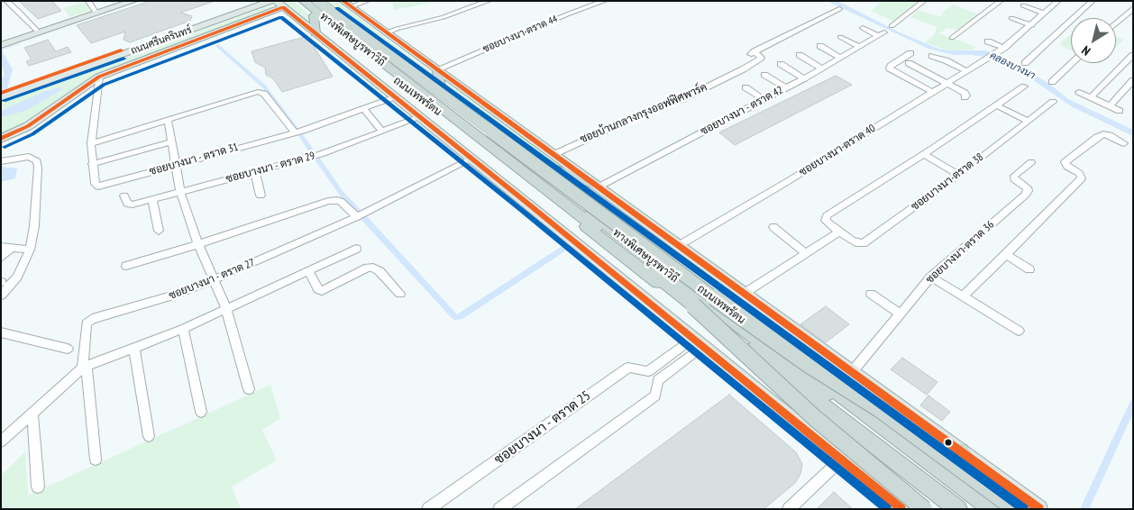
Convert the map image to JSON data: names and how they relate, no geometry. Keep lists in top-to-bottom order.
{
  "streets": {
    "highway": ["ทางพิเศษบูรพาวิถี", "ถนนเทพรัตน"],
    "main road": ["ถนนศรีนครินทร์"],
    "street": [
      "ซอยบางนา-ตราด 44",
      "ซอยบางนา - ตราด 42",
      "ซอยบ้านกลางกรุงออฟฟิศพาร์ค",
      "ซอยบางนา-ตราด 40",
      "ซอยบางนา - ตราด 31",
      "ซอยบางนา - ตราด 29",
      "ซอยบางนา-ตราด 38",
      "ซอยบางนา-ตราด 36",
      "ซอยบางนา - ตราด 27",
      "ซอยบางนา - ตราด 25"
    ]
  },
  "crossings": [
    ["ซอยบางนา-ตราด 44", "ถนนเทพรัตน"],
    ["ถนนเทพรัตน", "ซอยบางนา - ตราด 42"],
    ["ถนนเทพรัตน", "ซอยบ้านกลางกรุงออฟฟิศพาร์ค"],
    ["ถนนเทพรัตน", "ซอยบางนา-ตราด 40"],
    ["ถนนเทพรัตน", "ซอยบางนา - ตราด 31"],
    ["ถนนเทพรัตน", "ซอยบางนา - ตราด 29"],
    ["ถนนเทพรัตน", "ซอยบางนา-ตราด 36"],
    ["ถนนเทพรัตน", "ซอยบางนา - ตราด 27"],
    ["ถนนเทพรัตน", "ซอยบางนา - ตราด 25"]
  ],
  "water": ["คลองบางนา"],
  "north": "bottom left"
}
